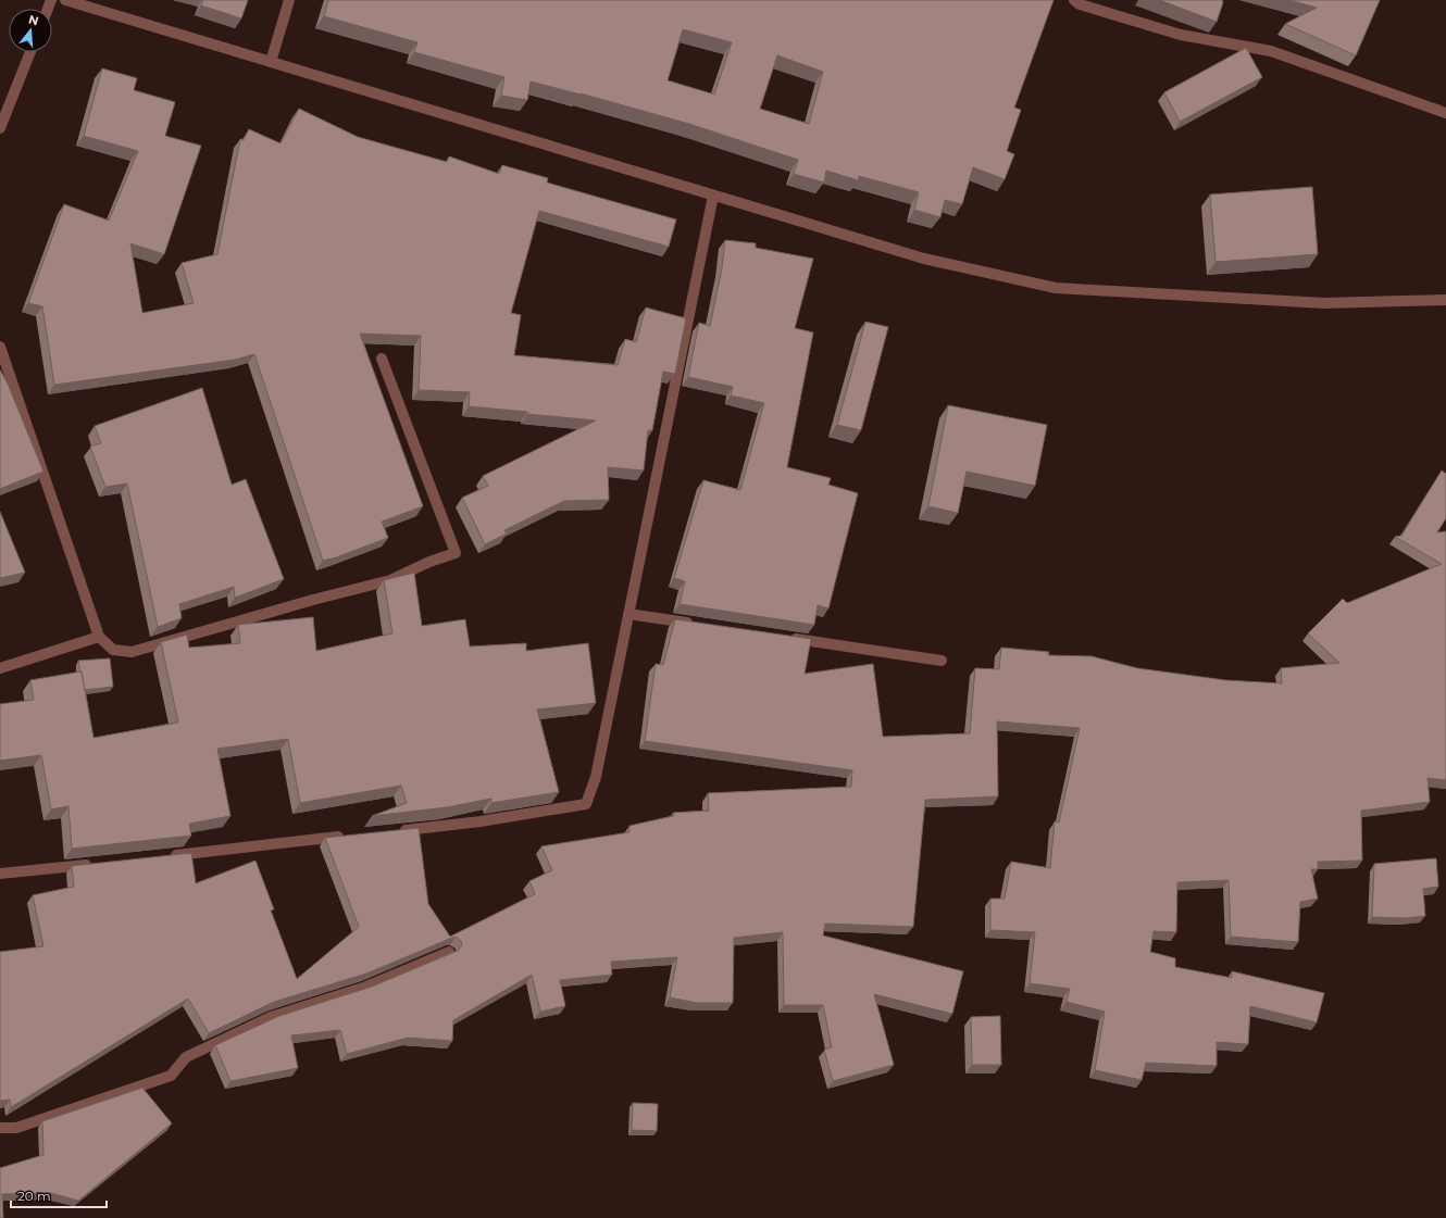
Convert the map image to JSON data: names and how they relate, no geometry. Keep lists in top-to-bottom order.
{
  "scale_bar": "20 m",
  "north": "top"
}
